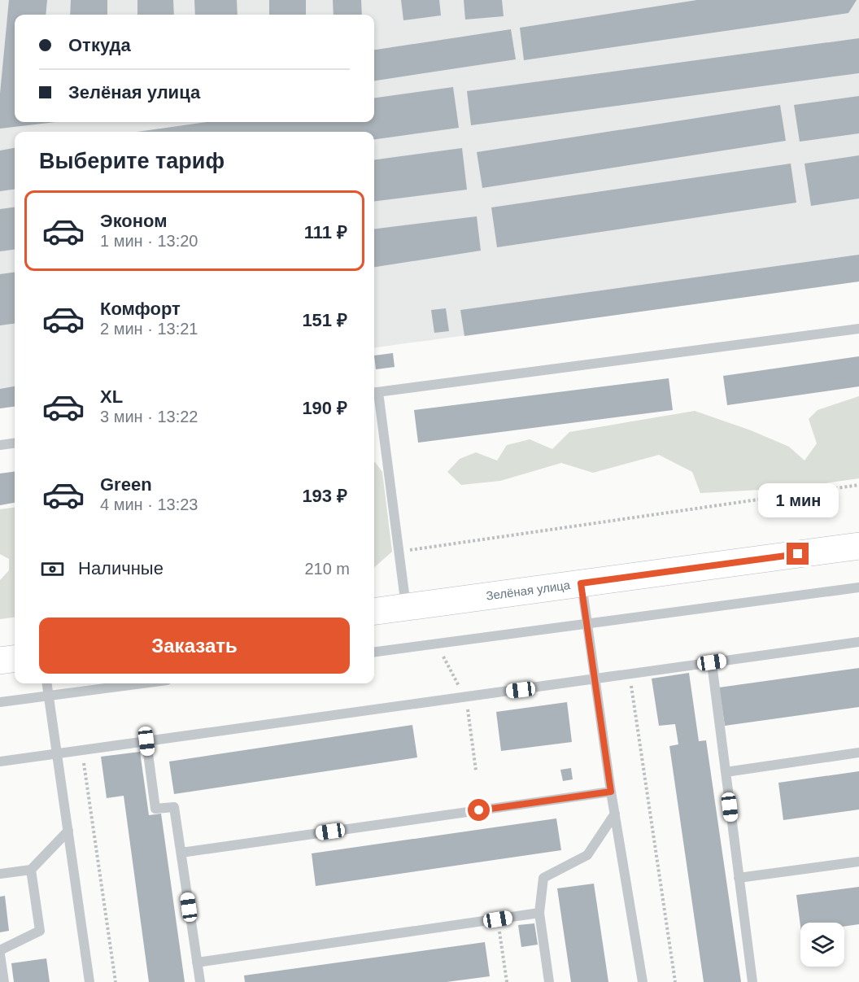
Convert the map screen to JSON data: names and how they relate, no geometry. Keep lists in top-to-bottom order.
{
  "streets": {
    "main road": ["Зелёная улица"]
  },
  "page": {
    "banner": ["Откуда", "Зелёная улица"],
    "heading": "Выберите тариф",
    "list": [
      {
        "name": "Эконом",
        "note": "1 мин · 13:20",
        "value": "111 ₽"
      },
      {
        "name": "Комфорт",
        "note": "2 мин · 13:21",
        "value": "151 ₽"
      },
      {
        "name": "XL",
        "note": "3 мин · 13:22",
        "value": "190 ₽"
      },
      {
        "name": "Green",
        "note": "4 мин · 13:23",
        "value": "193 ₽"
      }
    ],
    "bubble": "1 мин",
    "pay": ["Наличные", "210 m"],
    "buttons": "Заказать"
  }
}
